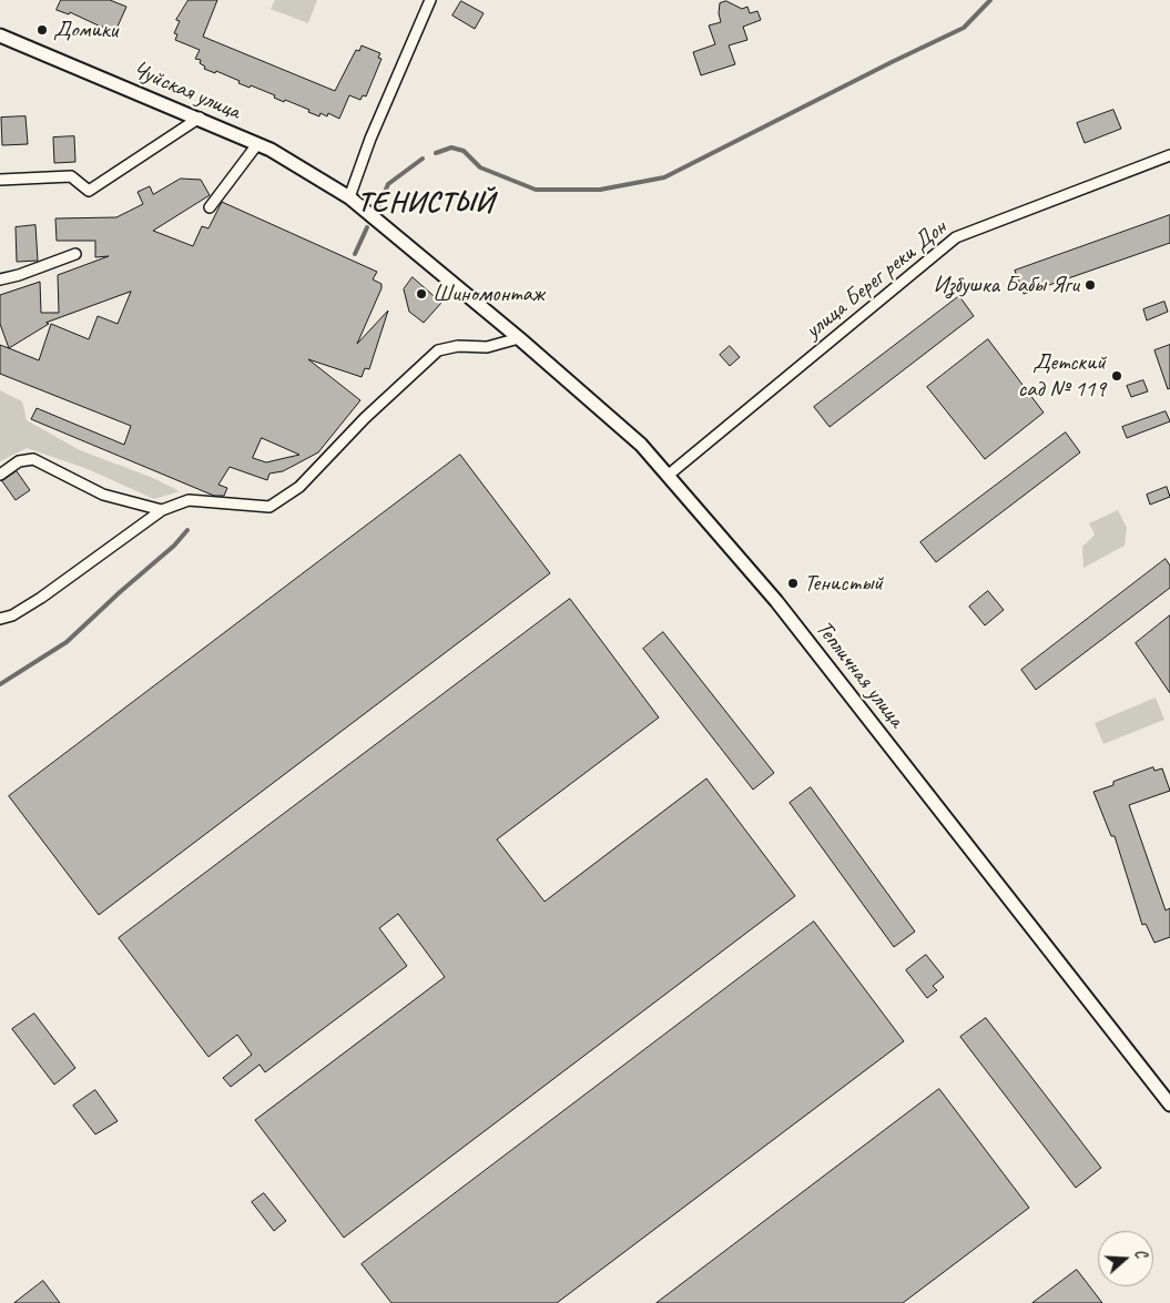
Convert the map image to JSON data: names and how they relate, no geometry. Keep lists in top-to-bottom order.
{
  "streets": {
    "street": ["Чуйская улица", "улица Берег реки Дон", "Тепличная улица"]
  },
  "crossings": [
    ["Чуйская улица", "Тепличная улица"],
    ["улица Берег реки Дон", "Тепличная улица"]
  ],
  "districts": ["ТЕНИСТЫЙ"],
  "places": [
    "Домики",
    "Избушка Бабы Яги",
    "Шиномонтаж",
    "Детский сад № 119",
    "Тенистый"
  ],
  "north": "right"
}
